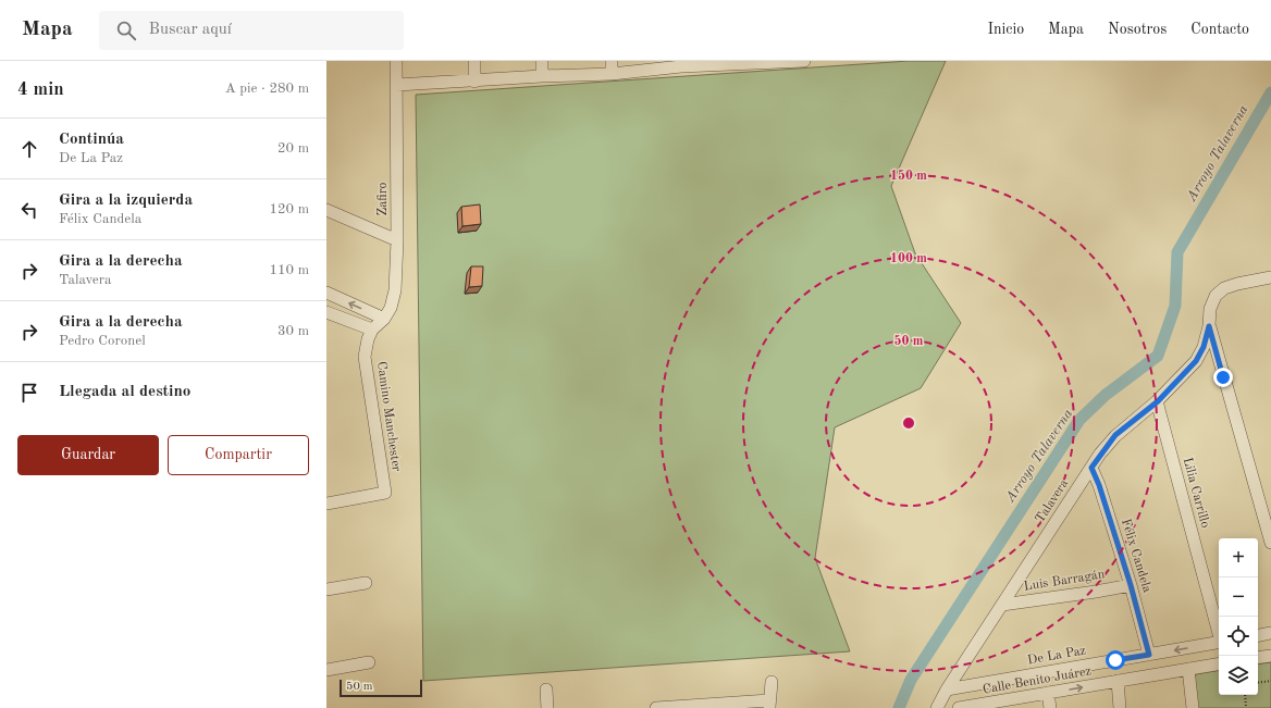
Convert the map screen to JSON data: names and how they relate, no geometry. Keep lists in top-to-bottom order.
{
  "streets": {
    "street": [
      "Zafiro",
      "Camino Manchester",
      "Lilia Carrillo",
      "Talavera",
      "Félix Candela",
      "Luis Barragán",
      "De La Paz",
      "Calle Benito Juárez"
    ]
  },
  "crossings": [
    ["Zafiro", "Camino Manchester"],
    ["Lilia Carrillo", "Talavera"],
    ["Talavera", "Félix Candela"],
    ["Talavera", "Luis Barragán"],
    ["Talavera", "De La Paz"],
    ["Félix Candela", "Luis Barragán"],
    ["Félix Candela", "De La Paz"]
  ],
  "water": ["Arroyo Talaverna"],
  "scale_bar": "50 m",
  "page": {
    "header": "Mapa",
    "search": "Buscar aquí",
    "nav": [
      "Inicio",
      "Mapa",
      "Nosotros",
      "Contacto"
    ],
    "heading": ["4 min", "A pie · 280 m"],
    "list": [
      ["Continúa", "De La Paz", "20 m"],
      ["Gira a la izquierda", "Félix Candela", "120 m"],
      ["Gira a la derecha", "Talavera", "110 m"],
      ["Gira a la derecha", "Pedro Coronel", "30 m"],
      "Llegada al destino"
    ],
    "buttons": ["Guardar", "Compartir"],
    "map_buttons": ["+", "−"],
    "scale": "50 m"
  },
  "rings": ["150 m", "100 m", "50 m"]
}
